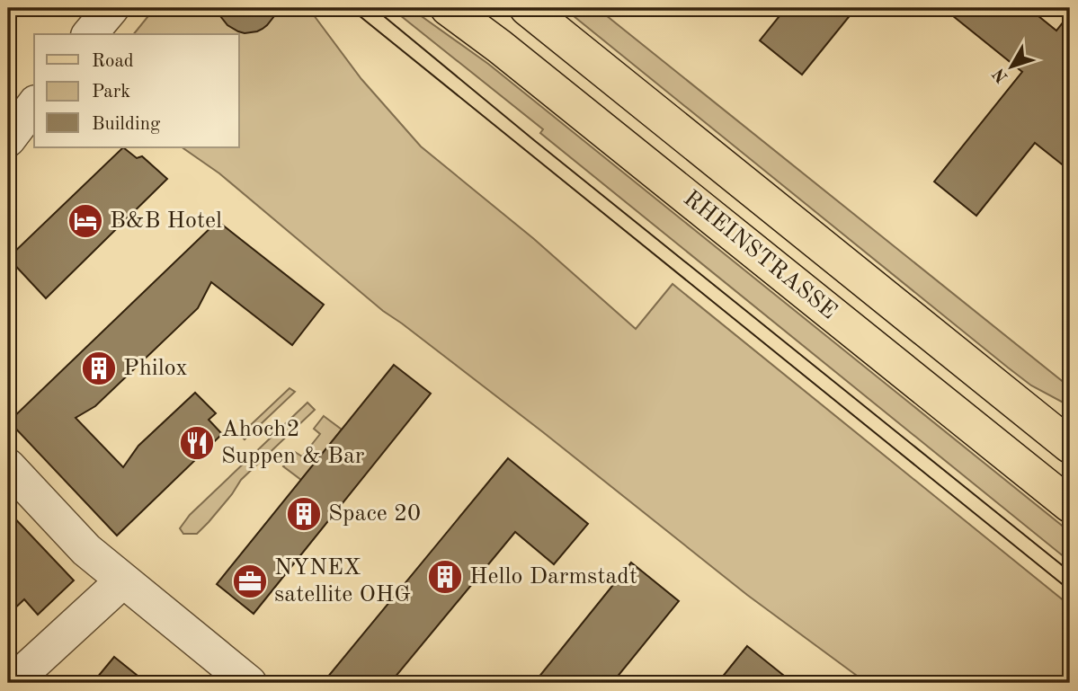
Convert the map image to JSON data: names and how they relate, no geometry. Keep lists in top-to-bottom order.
{
  "streets": {
    "main road": ["RHEINSTRASSE"]
  },
  "places": {
    "hotel": ["B&B Hotel"],
    "building": ["Philox", "Space 20", "Hello Darmstadt"],
    "restaurant": ["Ahoch2 Suppen & Bar"],
    "office": ["NYNEX satellite OHG"]
  },
  "legend": ["Road", "Park", "Building"],
  "north": "bottom left"
}
